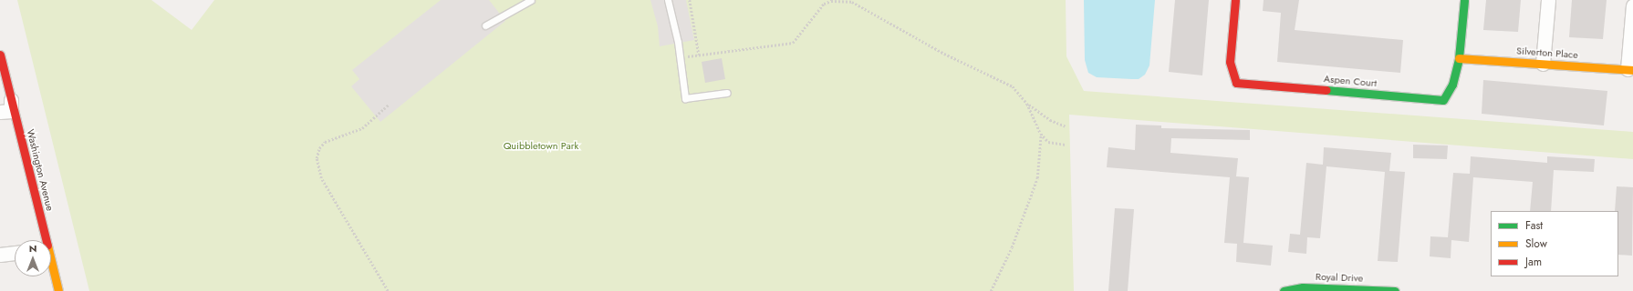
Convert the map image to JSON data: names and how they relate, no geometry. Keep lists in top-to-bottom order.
{
  "streets": {
    "street": [
      "Silverton Place",
      "Aspen Court",
      "Washington Avenue",
      "Royal Drive"
    ]
  },
  "crossings": [
    ["Silverton Place", "Aspen Court"]
  ],
  "parks": ["Quibbletown Park"],
  "legend": ["Fast", "Slow", "Jam"],
  "north": "top"
}
